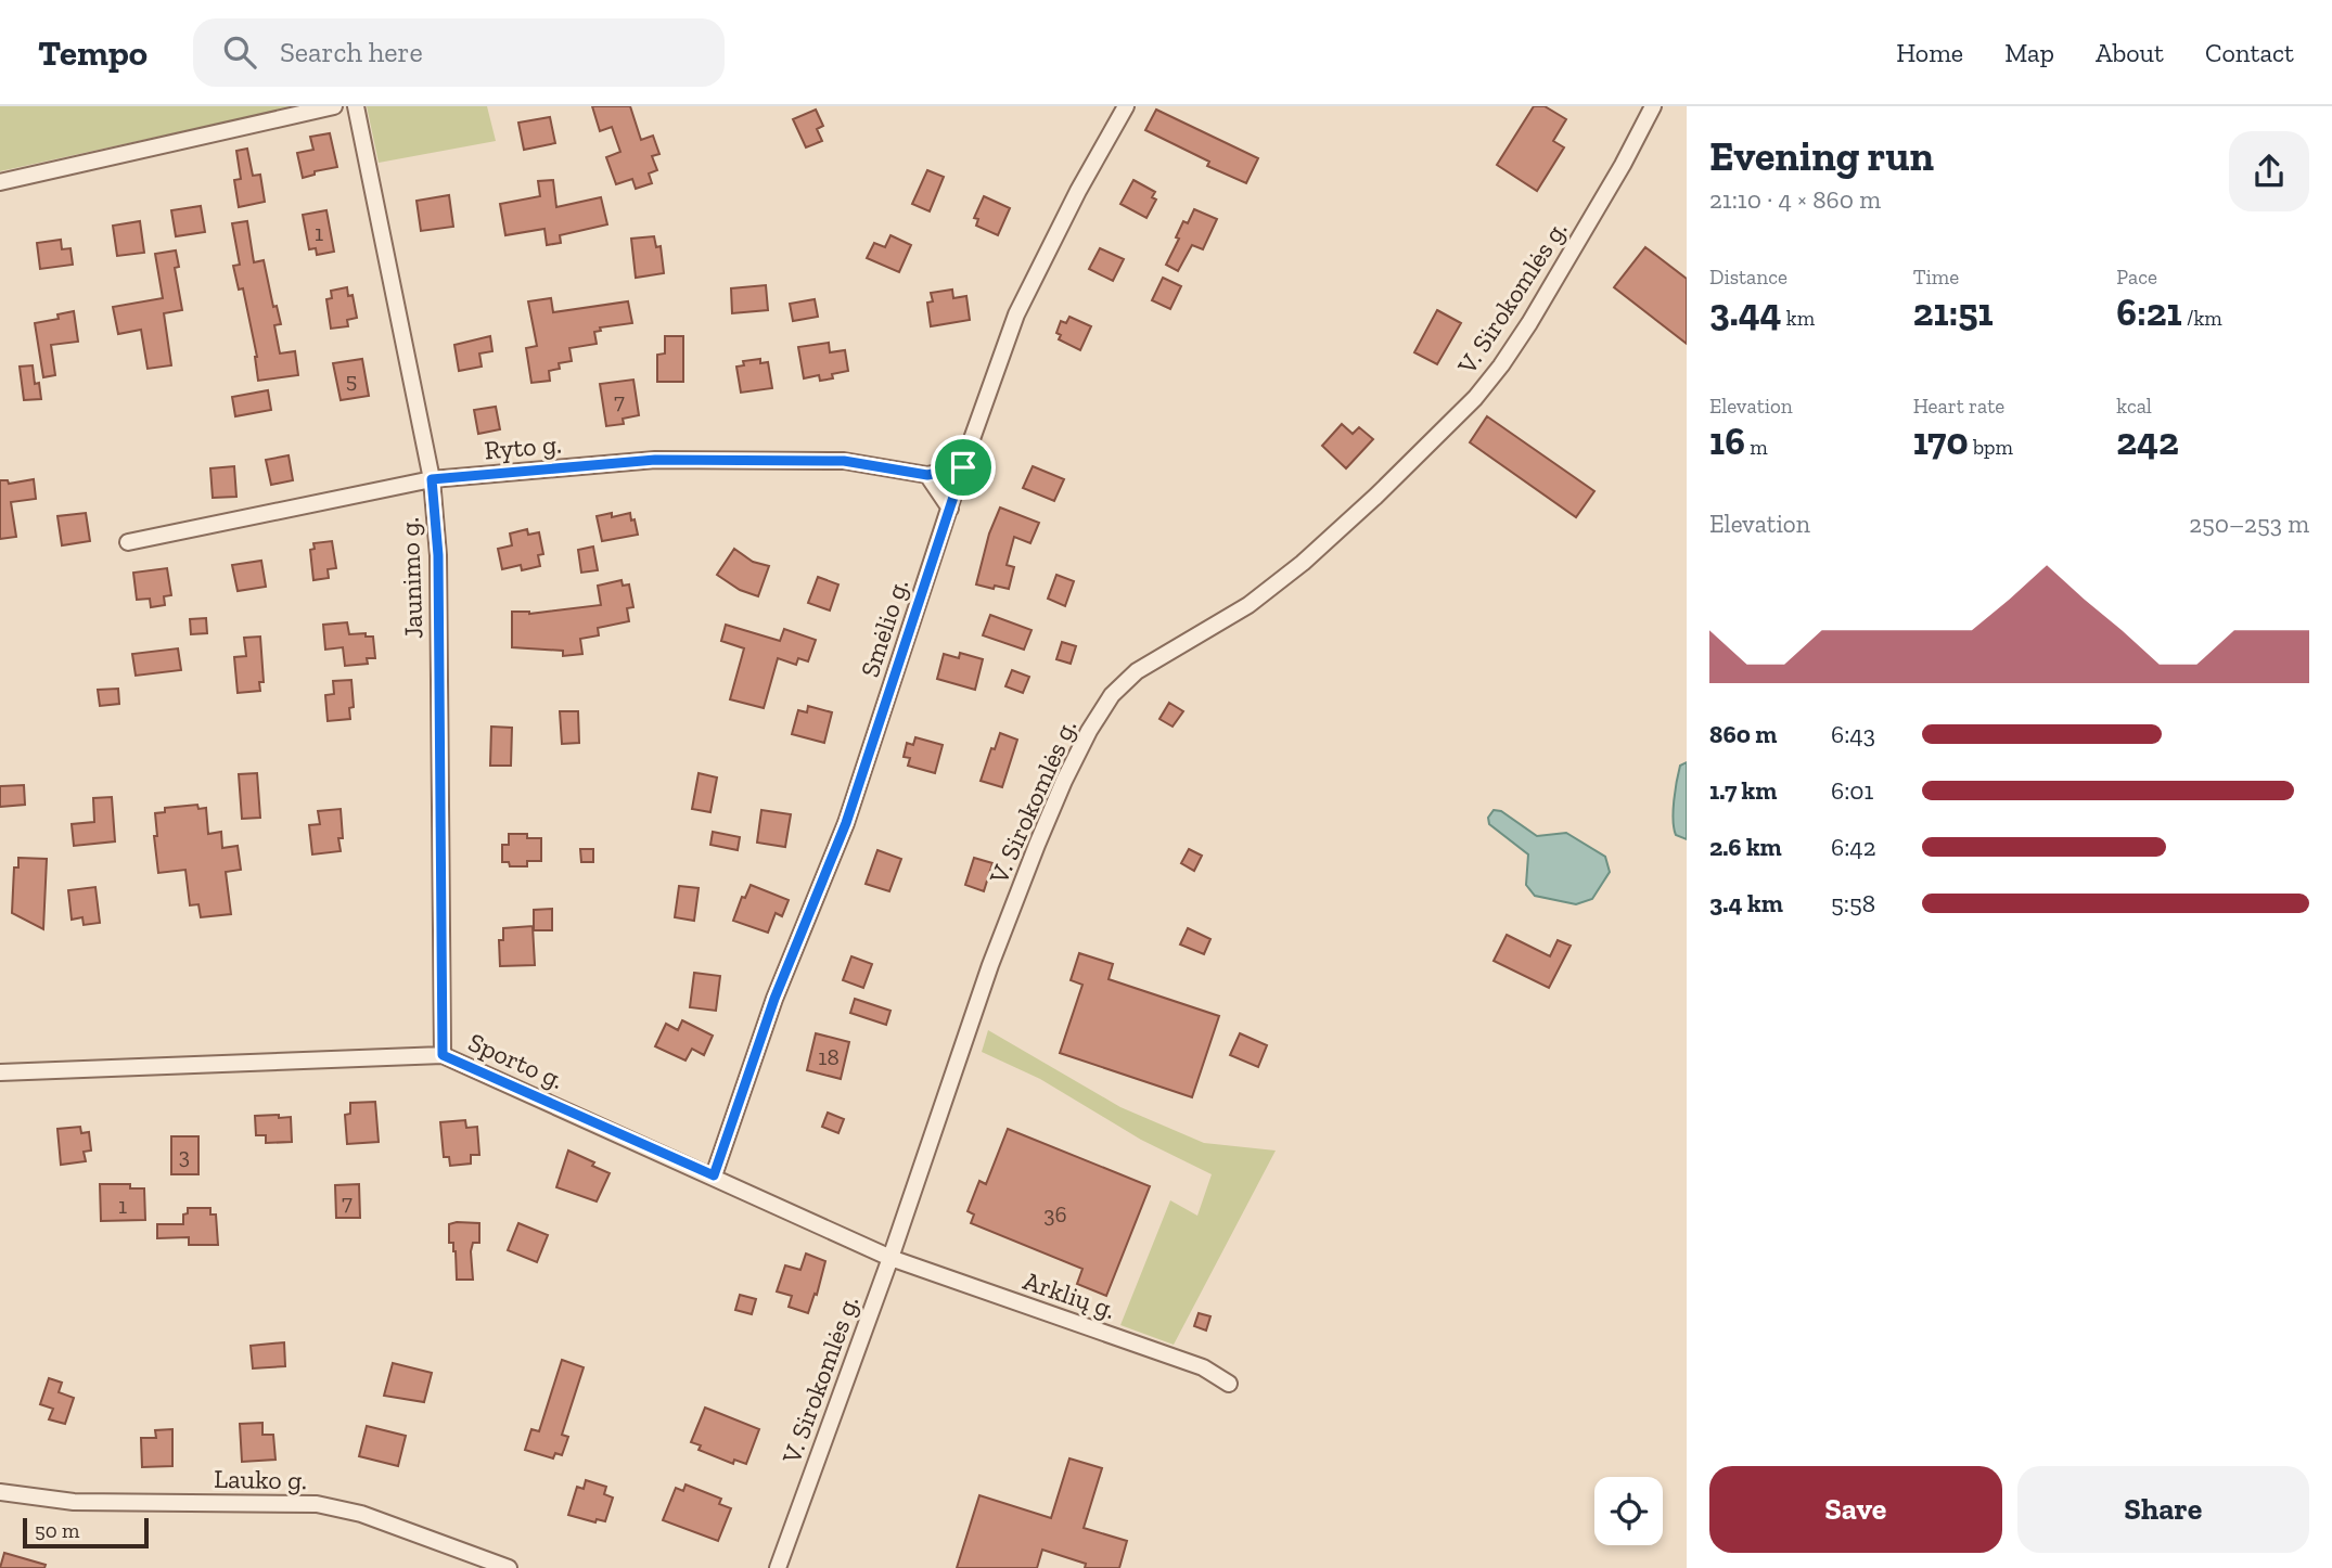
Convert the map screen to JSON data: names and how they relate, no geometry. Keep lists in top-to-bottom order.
{
  "streets": {
    "street": [
      "V. Sirokomlės g.",
      "Ryto g.",
      "Jaunimo g.",
      "Smėlio g.",
      "Sporto g.",
      "Arklių g.",
      "Lauko g."
    ]
  },
  "crossings": [
    ["V. Sirokomlės g.", "Sporto g."],
    ["V. Sirokomlės g.", "Arklių g."],
    ["Ryto g.", "Jaunimo g."],
    ["Ryto g.", "Smėlio g."],
    ["Jaunimo g.", "Sporto g."],
    ["Smėlio g.", "Sporto g."],
    ["Sporto g.", "Arklių g."]
  ],
  "house_numbers": [
    "1",
    "5",
    "7",
    "18",
    "3",
    "7",
    "1",
    "36"
  ],
  "scale_bar": "50 m",
  "page": {
    "header": "Tempo",
    "search": "Search here",
    "nav": [
      "Home",
      "Map",
      "About",
      "Contact"
    ],
    "heading": ["Evening run", "21:10 · 4 × 860 m"],
    "stats": [
      ["Distance", "3.44 km"],
      ["Time", "21:51"],
      ["Pace", "6:21 /km"],
      ["Elevation", "16 m"],
      ["Heart rate", "170 bpm"],
      ["kcal", "242"]
    ],
    "chart": ["Elevation", "250–253 m"],
    "list": [
      {
        "name": "860 m",
        "note": "6:43"
      },
      {
        "name": "1.7 km",
        "note": "6:01"
      },
      {
        "name": "2.6 km",
        "note": "6:42"
      },
      {
        "name": "3.4 km",
        "note": "5:58"
      }
    ],
    "buttons": ["Save", "Share"],
    "scale": "50 m"
  }
}
